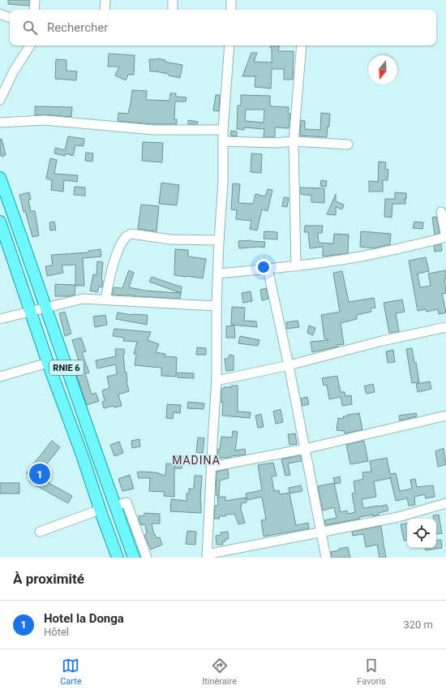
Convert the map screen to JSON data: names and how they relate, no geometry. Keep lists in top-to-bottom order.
{
  "streets": {
    "main road": ["RNIE 6"]
  },
  "districts": ["MADINA"],
  "north": "bottom",
  "page": {
    "search": "Rechercher",
    "pins": "1",
    "heading": "À proximité",
    "list": [
      {
        "mark": "1",
        "name": "Hotel la Donga",
        "note": "Hôtel",
        "value": "320 m"
      }
    ],
    "nav": ["Carte", "Itinéraire", "Favoris"]
  }
}
